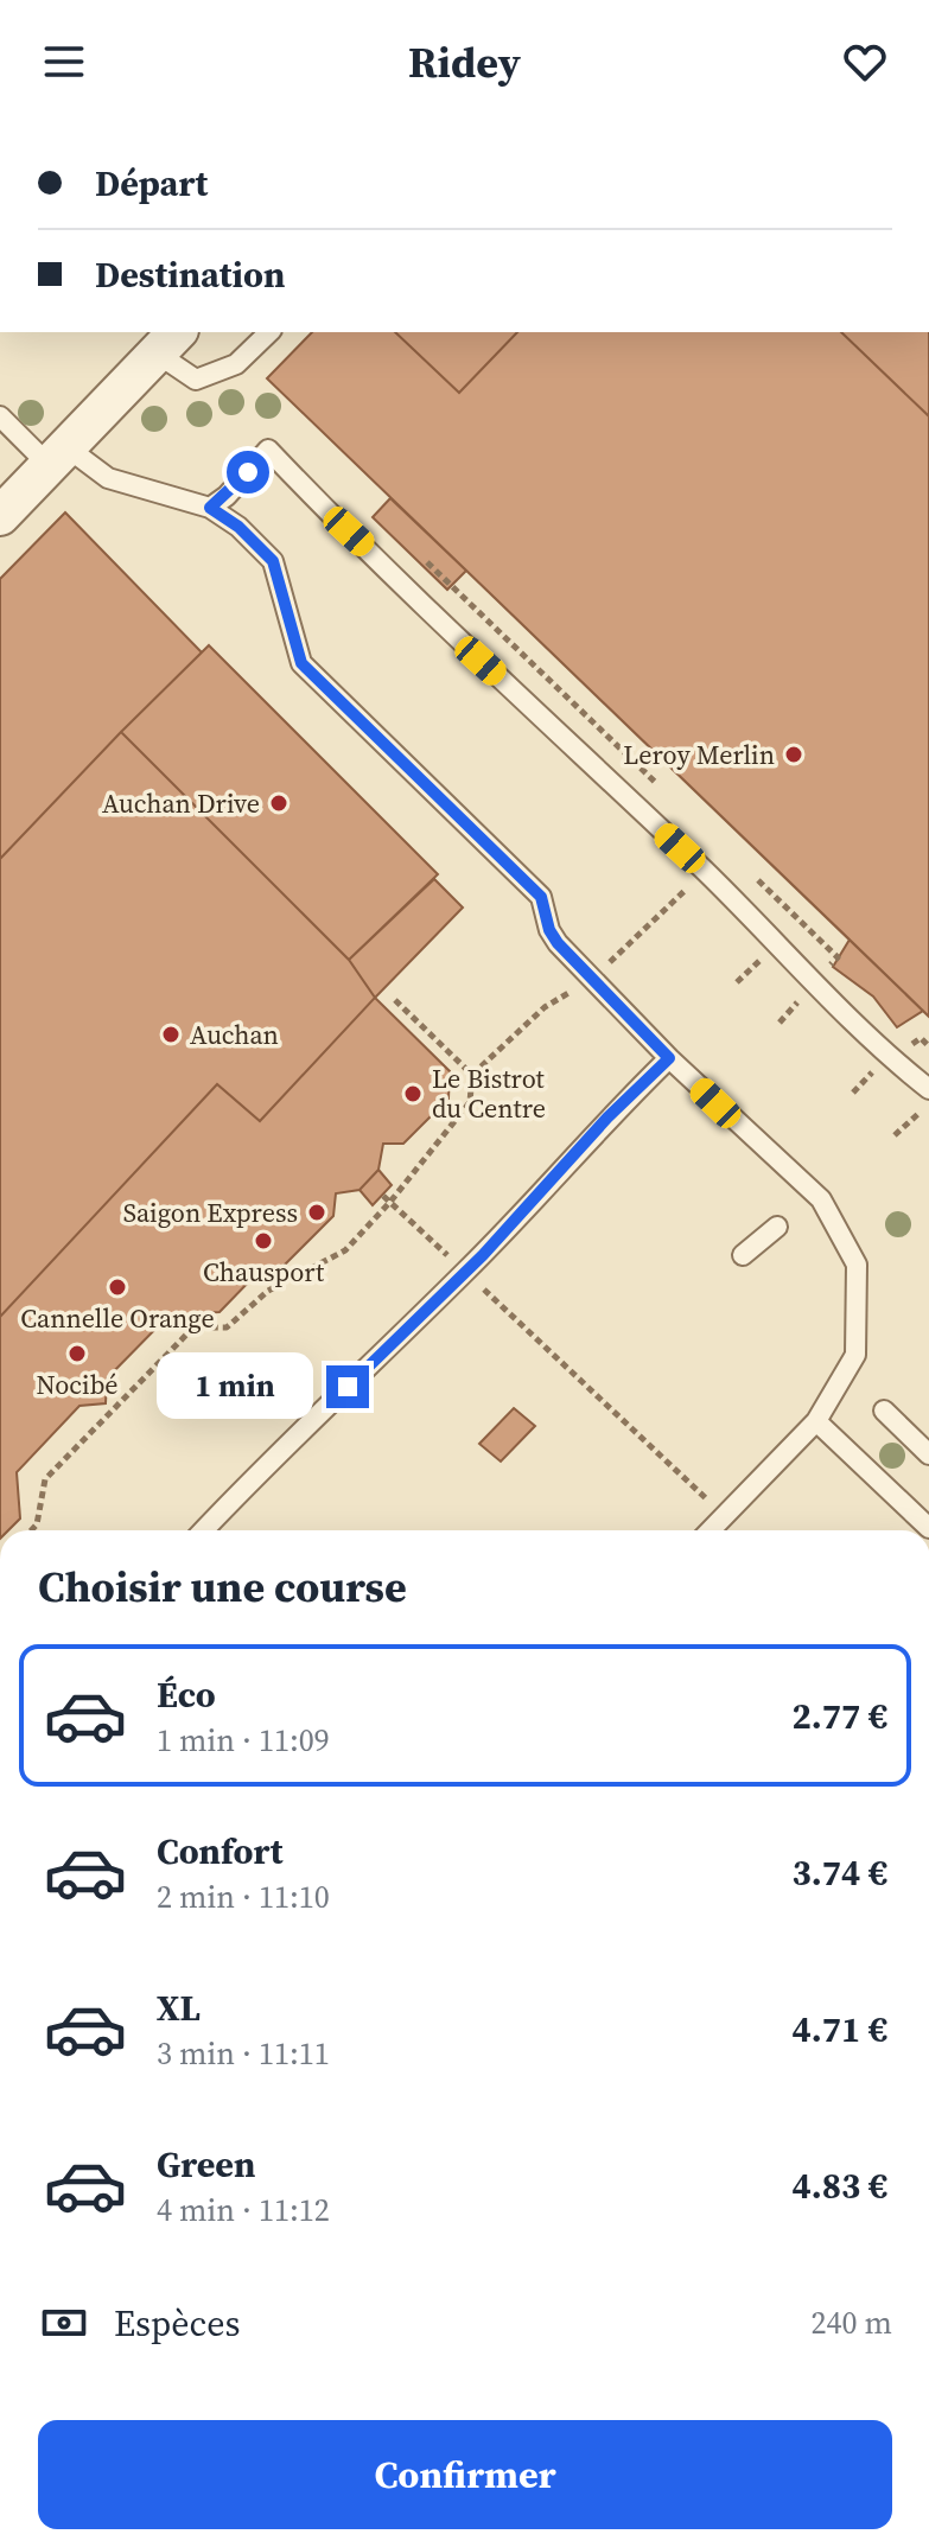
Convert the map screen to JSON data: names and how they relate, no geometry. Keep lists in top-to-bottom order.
{
  "places": [
    "Leroy Merlin",
    "Auchan Drive",
    "Auchan",
    "Le Bistrot du Centre",
    "Saigon Express",
    "Chausport",
    "Cannelle Orange",
    "Nocibé"
  ],
  "page": {
    "header": "Ridey",
    "banner": ["Départ", "Destination"],
    "bubble": "1 min",
    "heading": "Choisir une course",
    "list": [
      {
        "name": "Éco",
        "note": "1 min · 11:09",
        "value": "2.77 €"
      },
      {
        "name": "Confort",
        "note": "2 min · 11:10",
        "value": "3.74 €"
      },
      {
        "name": "XL",
        "note": "3 min · 11:11",
        "value": "4.71 €"
      },
      {
        "name": "Green",
        "note": "4 min · 11:12",
        "value": "4.83 €"
      }
    ],
    "pay": ["Espèces", "240 m"],
    "buttons": "Confirmer"
  }
}
